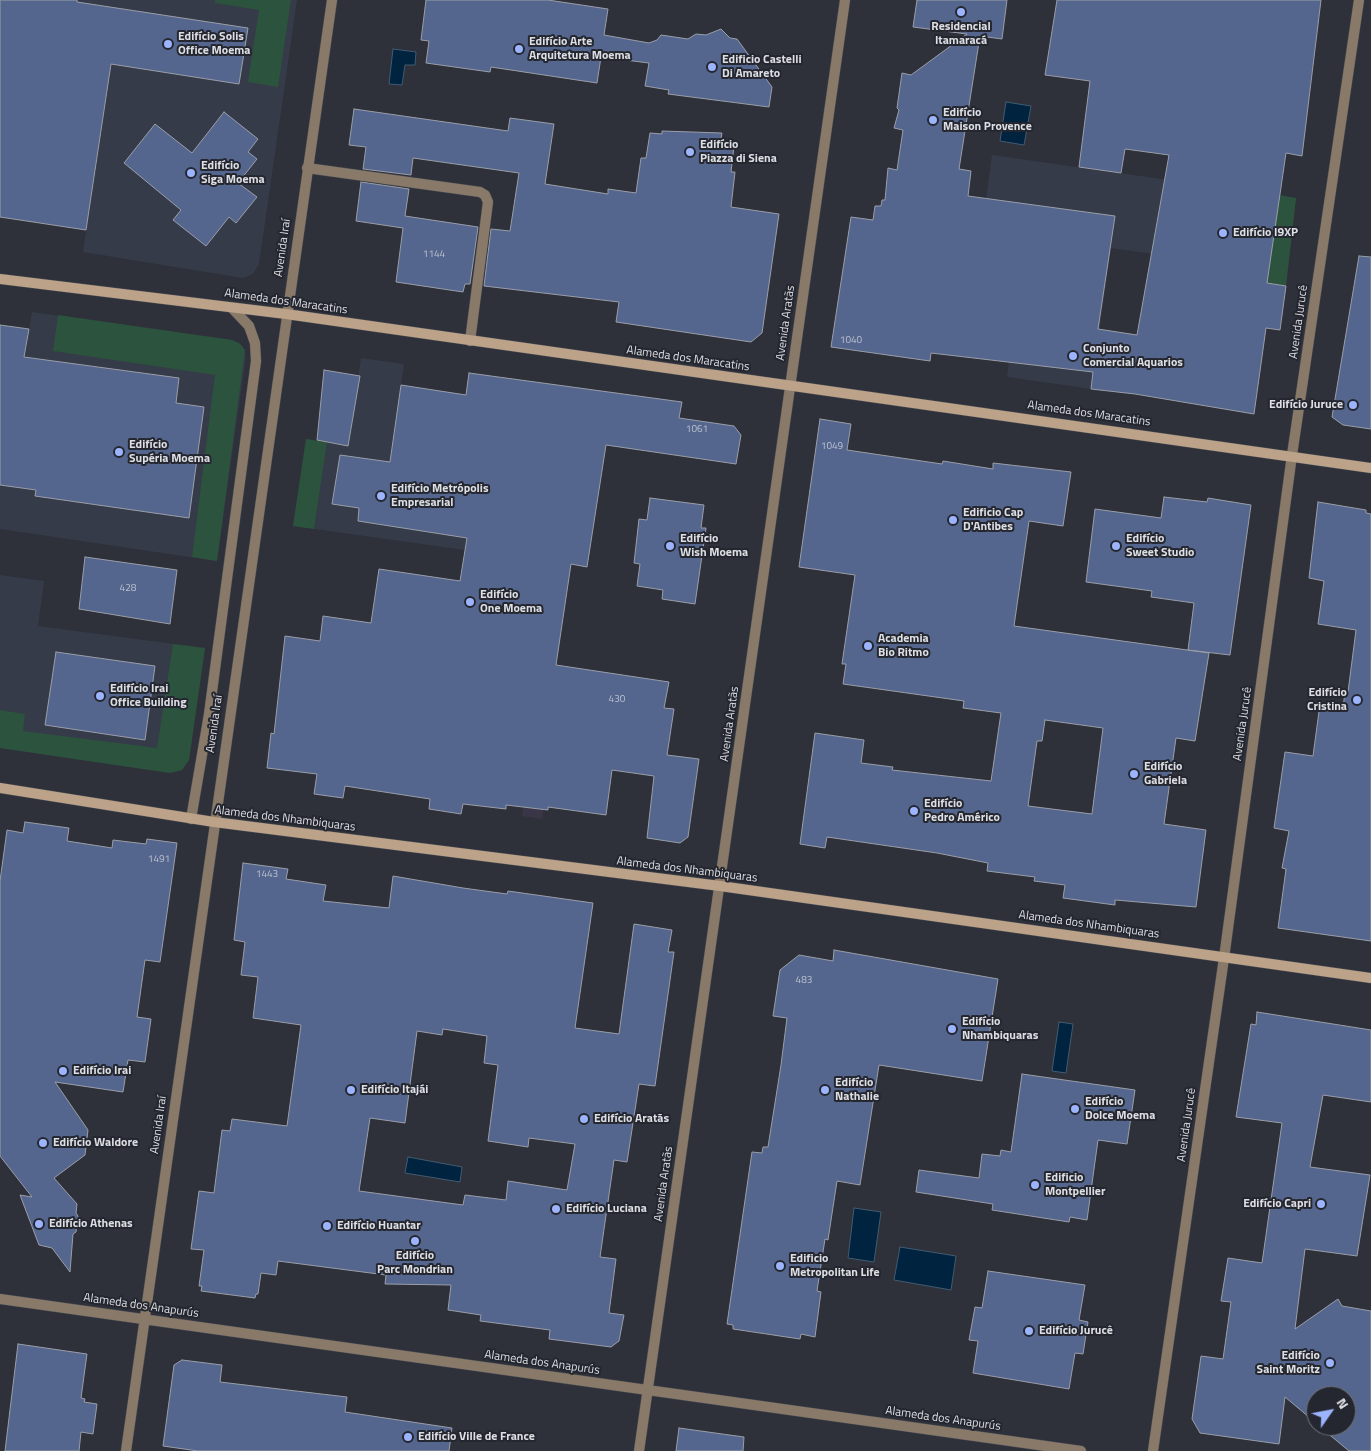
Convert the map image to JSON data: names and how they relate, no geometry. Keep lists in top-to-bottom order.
{
  "streets": {
    "main road": ["Alameda dos Maracatins", "Alameda dos Nhambiquaras"],
    "street": [
      "Avenida Iraí",
      "Avenida Jurucê",
      "Avenida Aratãs",
      "Alameda dos Anapurús"
    ]
  },
  "crossings": [
    ["Avenida Iraí", "Alameda dos Maracatins"],
    ["Avenida Iraí", "Alameda dos Nhambiquaras"],
    ["Avenida Iraí", "Alameda dos Anapurús"],
    ["Alameda dos Maracatins", "Avenida Jurucê"],
    ["Alameda dos Maracatins", "Avenida Aratãs"],
    ["Avenida Jurucê", "Alameda dos Nhambiquaras"],
    ["Avenida Aratãs", "Alameda dos Nhambiquaras"],
    ["Avenida Aratãs", "Alameda dos Anapurús"]
  ],
  "places": [
    "Residencial Itamaracá",
    "Edifício Solis Office Moema",
    "Edifício Arte Arquitetura Moema",
    "Edificio Castelli Di Amareto",
    "Edifício Maison Provence",
    "Edifício Piazza di Siena",
    "Edifício Siga Moema",
    "Edifício I9XP",
    "Conjunto Comercial Aquarios",
    "Edifício Juruce",
    "Edifício Supéria Moema",
    "Edifício Metrópolis Empresarial",
    "Edificio Cap D'Antibes",
    "Edifício Wish Moema",
    "Edifício Sweet Studio",
    "Edifício One Moema",
    "Academia Bio Ritmo",
    "Edifício Irai Office Building",
    "Edifício Cristina",
    "Edifício Gabriela",
    "Edifício Pedro Américo",
    "Edifício Nhambiquaras",
    "Edifício Irai",
    "Edifício Itajái",
    "Edifício Nathalie",
    "Edifício Dolce Moema",
    "Edifício Aratãs",
    "Edifício Waldore",
    "Edificio Montpellier",
    "Edifício Capri",
    "Edifício Luciana",
    "Edifício Athenas",
    "Edifício Huantar",
    "Edifício Parc Mondrian",
    "Edificio Metropolitan Life",
    "Edifício Jurucê",
    "Edifício Saint Moritz",
    "Edifício Ville de France"
  ],
  "house_numbers": [
    "1144",
    "1040",
    "1061",
    "1049",
    "428",
    "430",
    "1491",
    "1443",
    "483"
  ],
  "north": "top right"
}
